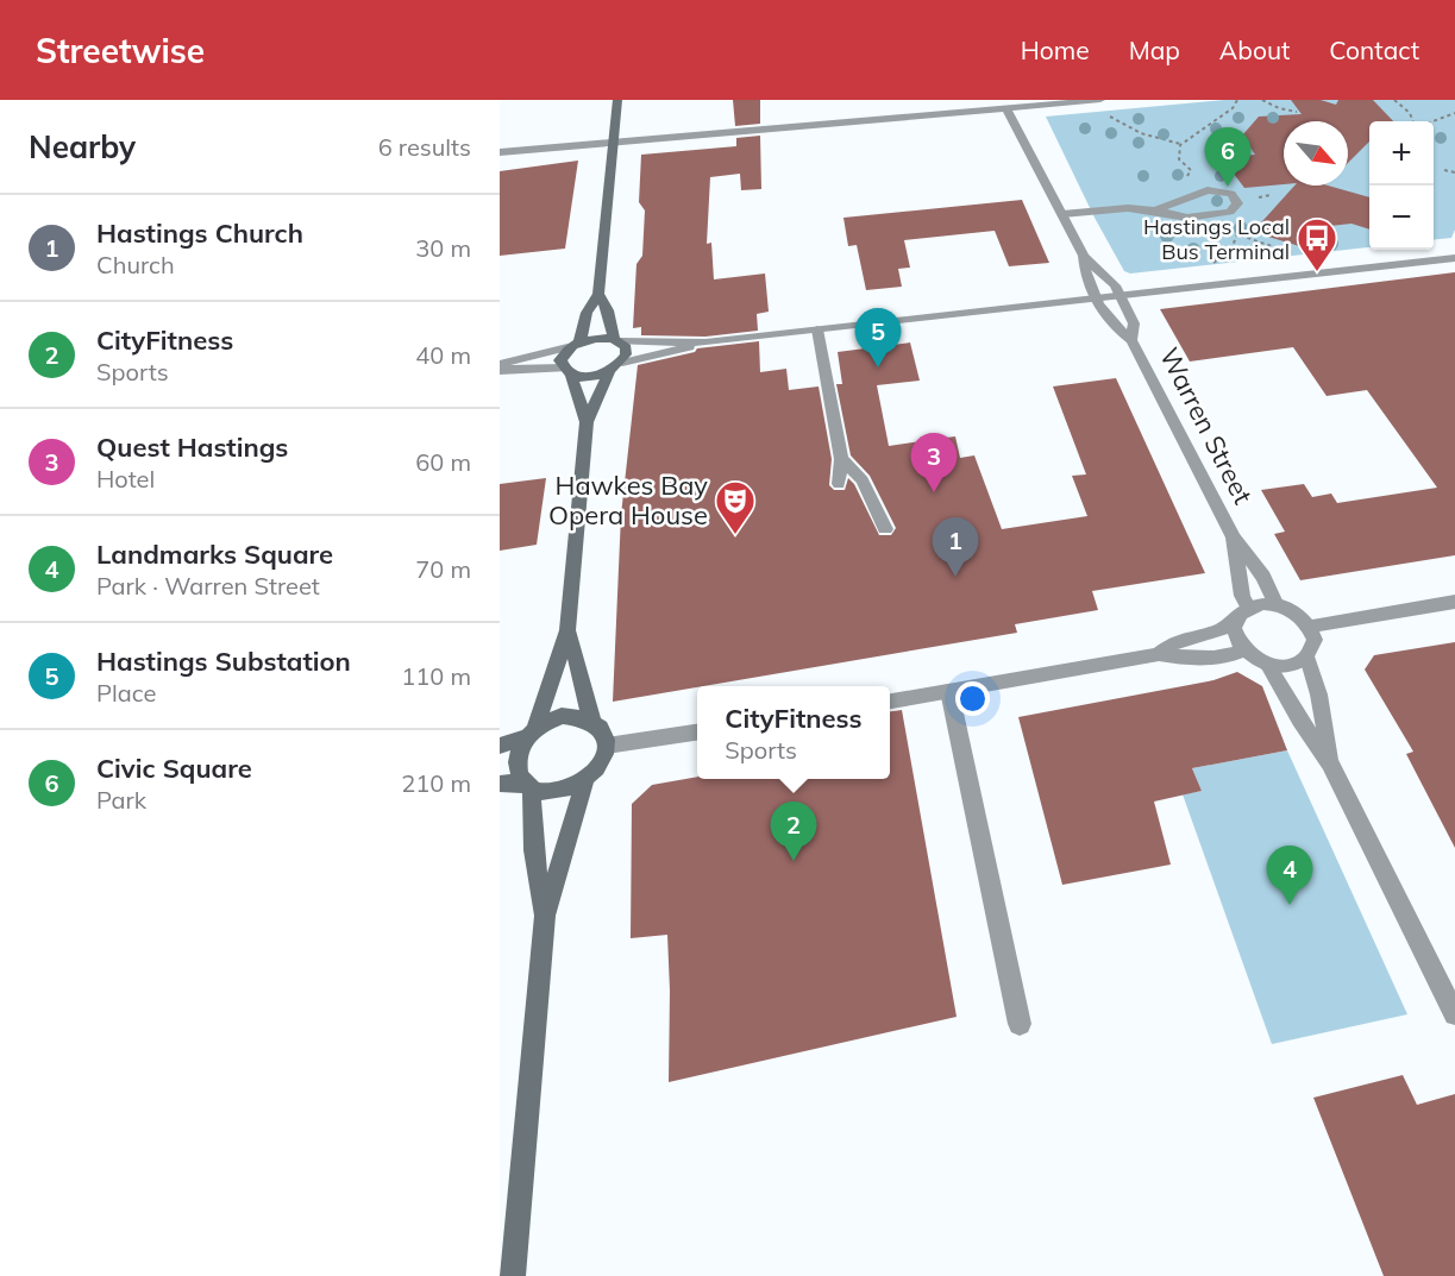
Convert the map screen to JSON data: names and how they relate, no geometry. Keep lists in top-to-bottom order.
{
  "streets": {
    "street": ["Warren Street"]
  },
  "places": {
    "bus stop": ["Hastings Local Bus Terminal"],
    "theatre": ["Hawkes Bay Opera House"]
  },
  "north": "bottom right",
  "page": {
    "header": "Streetwise",
    "nav": [
      "Home",
      "Map",
      "About",
      "Contact"
    ],
    "heading": ["Nearby", "6 results"],
    "map_buttons": ["+", "−"],
    "pins": [
      "6",
      "5",
      "3",
      "1",
      "2",
      "4"
    ],
    "list": [
      {
        "mark": "1",
        "name": "Hastings Church",
        "note": "Church",
        "value": "30 m"
      },
      {
        "mark": "2",
        "name": "CityFitness",
        "note": "Sports",
        "value": "40 m"
      },
      {
        "mark": "3",
        "name": "Quest Hastings",
        "note": "Hotel",
        "value": "60 m"
      },
      {
        "mark": "4",
        "name": "Landmarks Square",
        "note": "Park · Warren Street",
        "value": "70 m"
      },
      {
        "mark": "5",
        "name": "Hastings Substation",
        "note": "Place",
        "value": "110 m"
      },
      {
        "mark": "6",
        "name": "Civic Square",
        "note": "Park",
        "value": "210 m"
      }
    ],
    "popup": ["CityFitness", "Sports"]
  }
}
